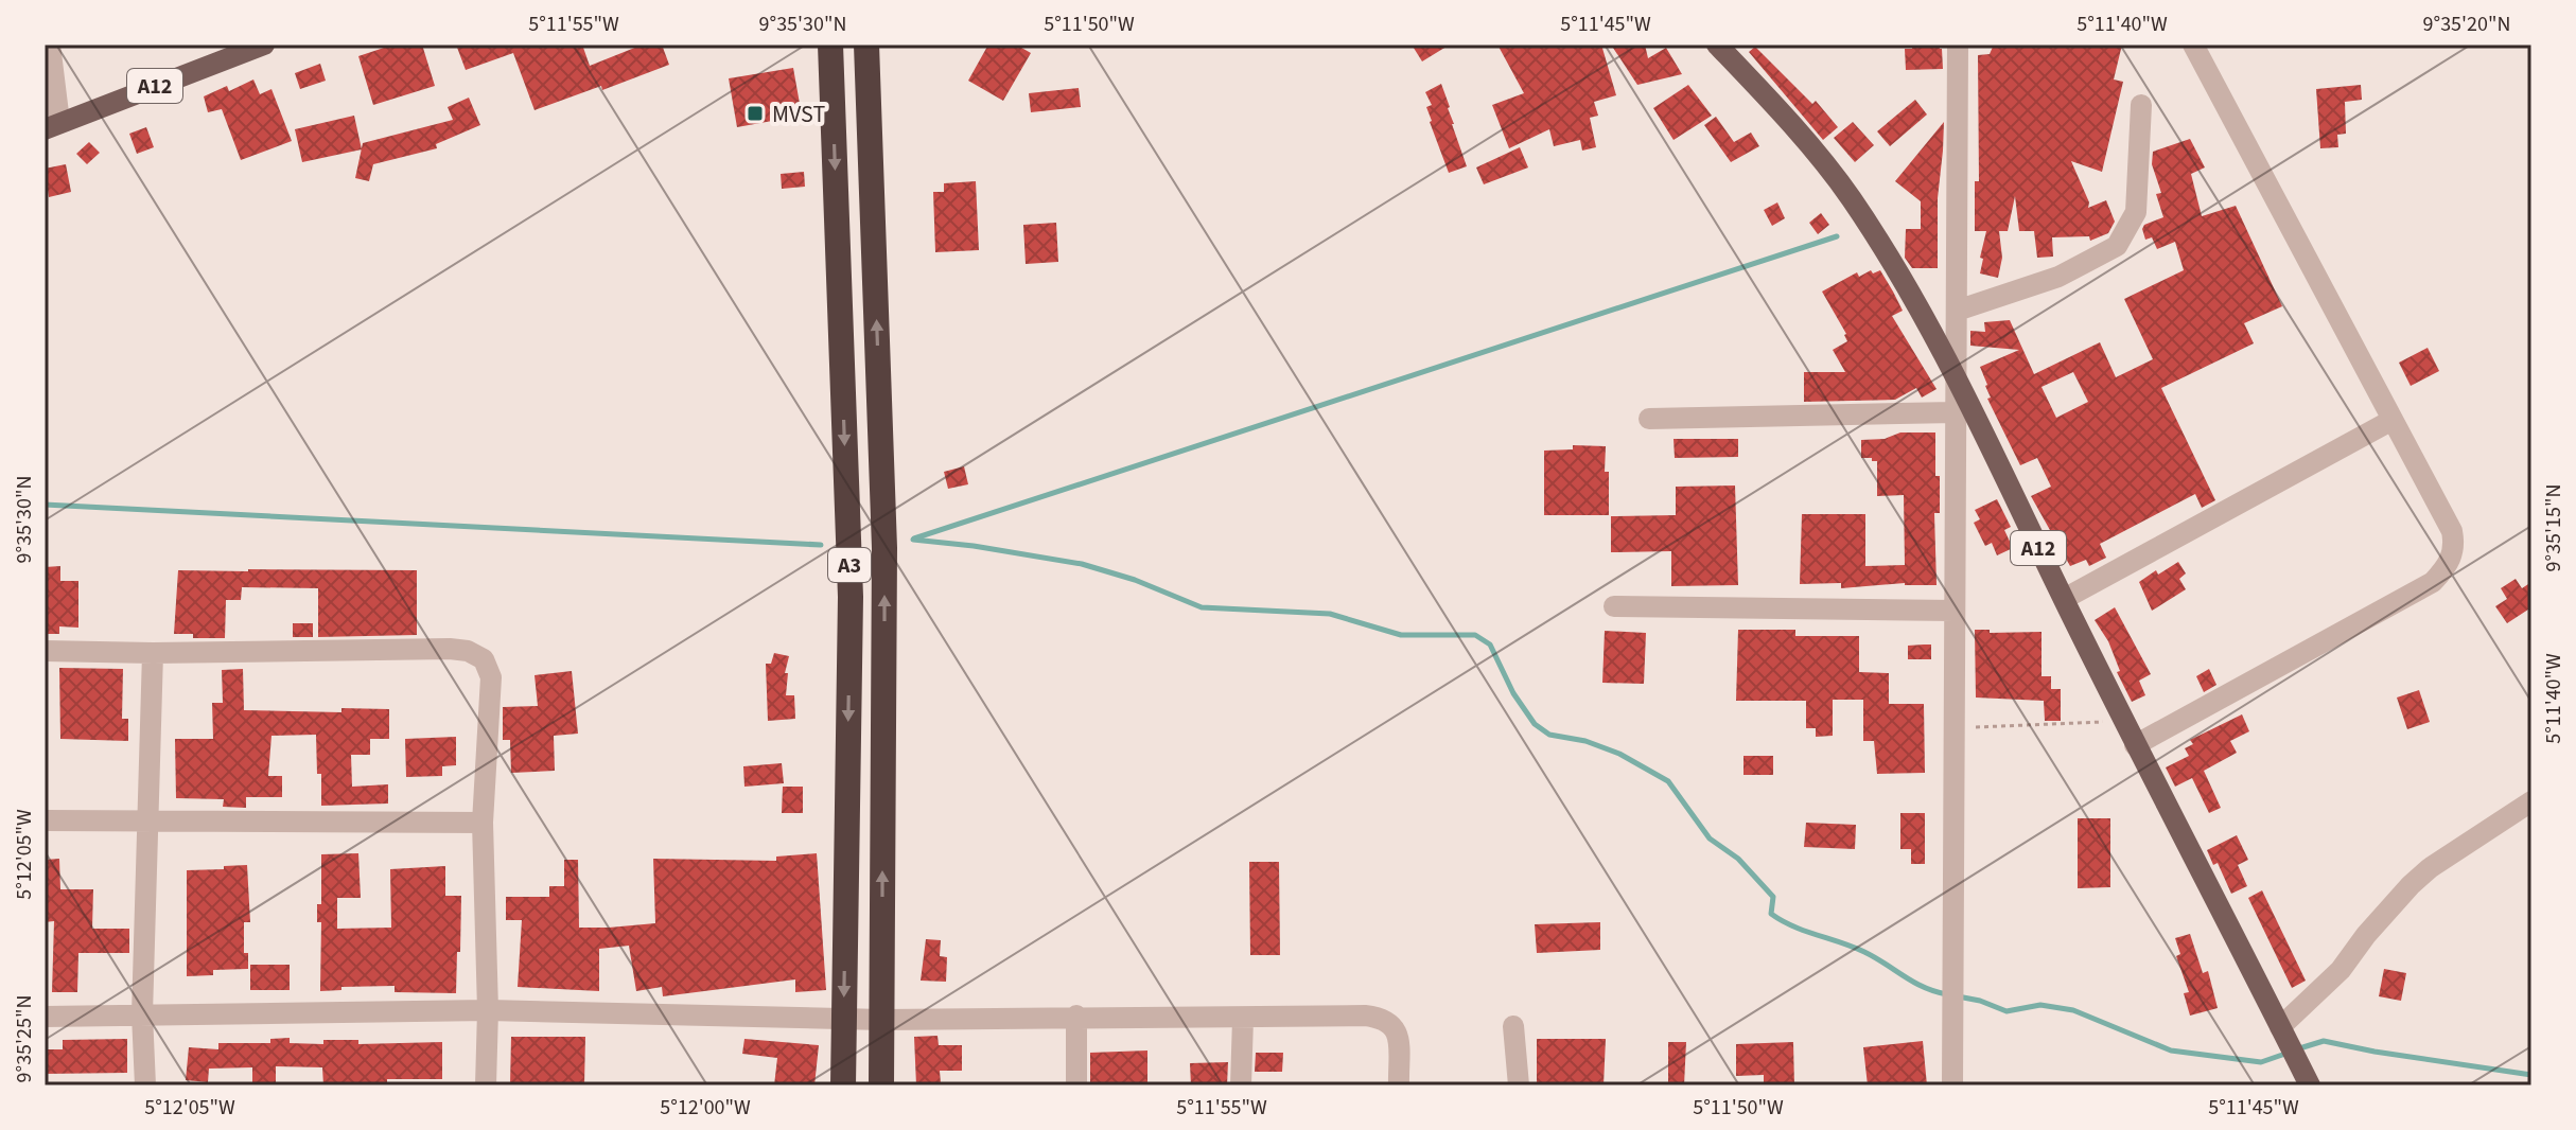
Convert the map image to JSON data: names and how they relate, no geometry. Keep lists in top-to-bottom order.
{
  "streets": {
    "highway": ["A3"],
    "main road": ["A12"]
  },
  "places": {
    "transit": ["MVST"]
  },
  "coordinates": [
    "5°11'55\"W",
    "9°35'30\"N",
    "5°11'50\"W",
    "5°11'45\"W",
    "5°11'40\"W",
    "9°35'20\"N",
    "9°35'15\"N",
    "5°12'05\"W",
    "9°35'25\"N",
    "5°12'00\"W"
  ]
}
